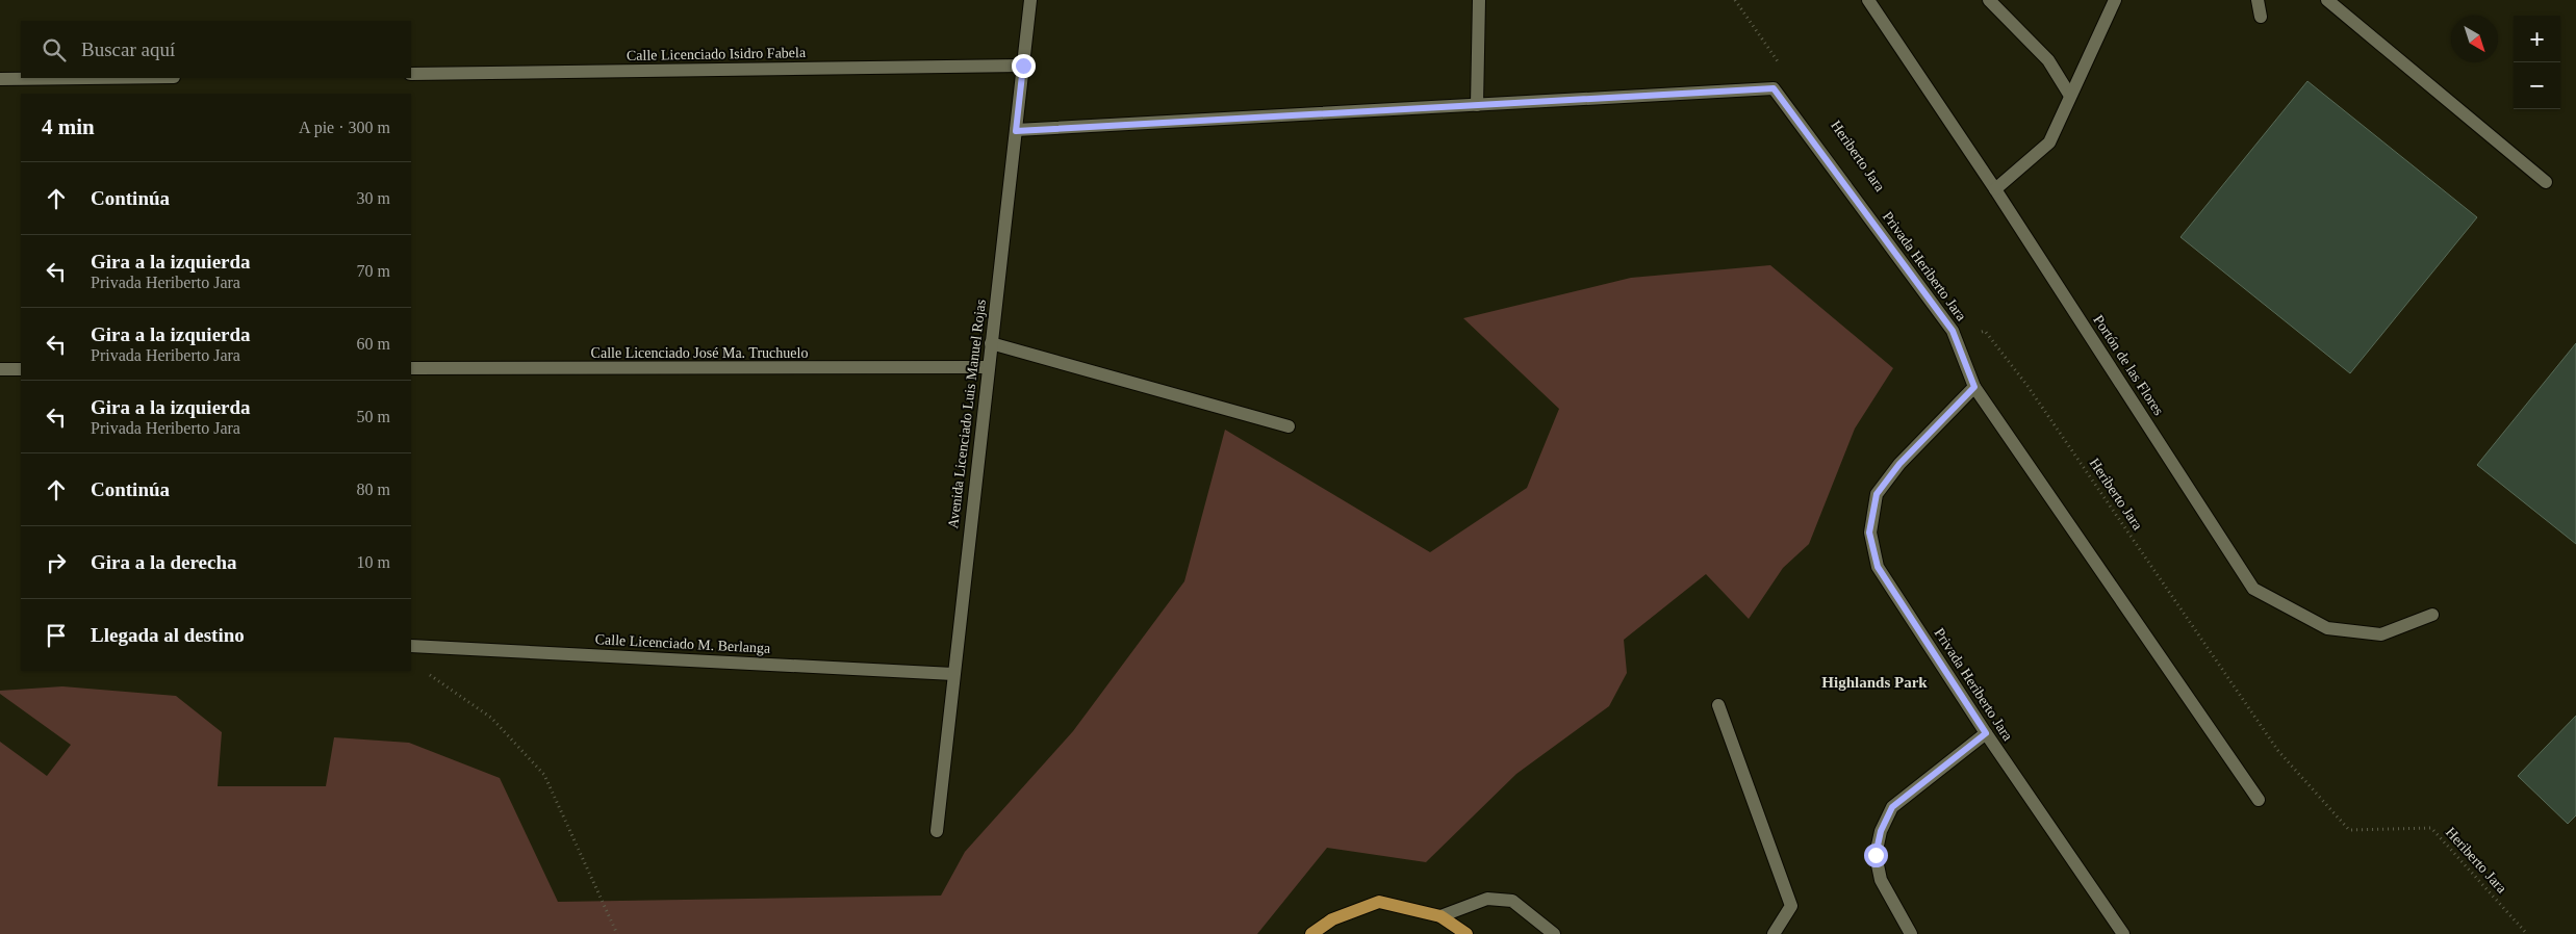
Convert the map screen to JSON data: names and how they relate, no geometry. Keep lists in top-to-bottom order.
{
  "streets": {
    "street": [
      "Calle Licenciado Isidro Fabela",
      "Privada Heriberto Jara",
      "Calle Licenciado José Ma. Truchuelo",
      "Portón de las Flores",
      "Avenida Licenciado Luis Manuel Rojas",
      "Calle Licenciado M. Berlanga"
    ],
    "path": ["Heriberto Jara"]
  },
  "crossings": [
    ["Calle Licenciado Isidro Fabela", "Avenida Licenciado Luis Manuel Rojas"],
    ["Calle Licenciado José Ma. Truchuelo", "Avenida Licenciado Luis Manuel Rojas"],
    ["Avenida Licenciado Luis Manuel Rojas", "Calle Licenciado M. Berlanga"]
  ],
  "districts": ["Highlands Park"],
  "north": "bottom right",
  "page": {
    "map_buttons": ["+", "−"],
    "search": "Buscar aquí",
    "heading": ["4 min", "A pie · 300 m"],
    "list": [
      ["Continúa", "30 m"],
      ["Gira a la izquierda", "Privada Heriberto Jara", "70 m"],
      ["Gira a la izquierda", "Privada Heriberto Jara", "60 m"],
      ["Gira a la izquierda", "Privada Heriberto Jara", "50 m"],
      ["Continúa", "80 m"],
      ["Gira a la derecha", "10 m"],
      "Llegada al destino"
    ]
  }
}
